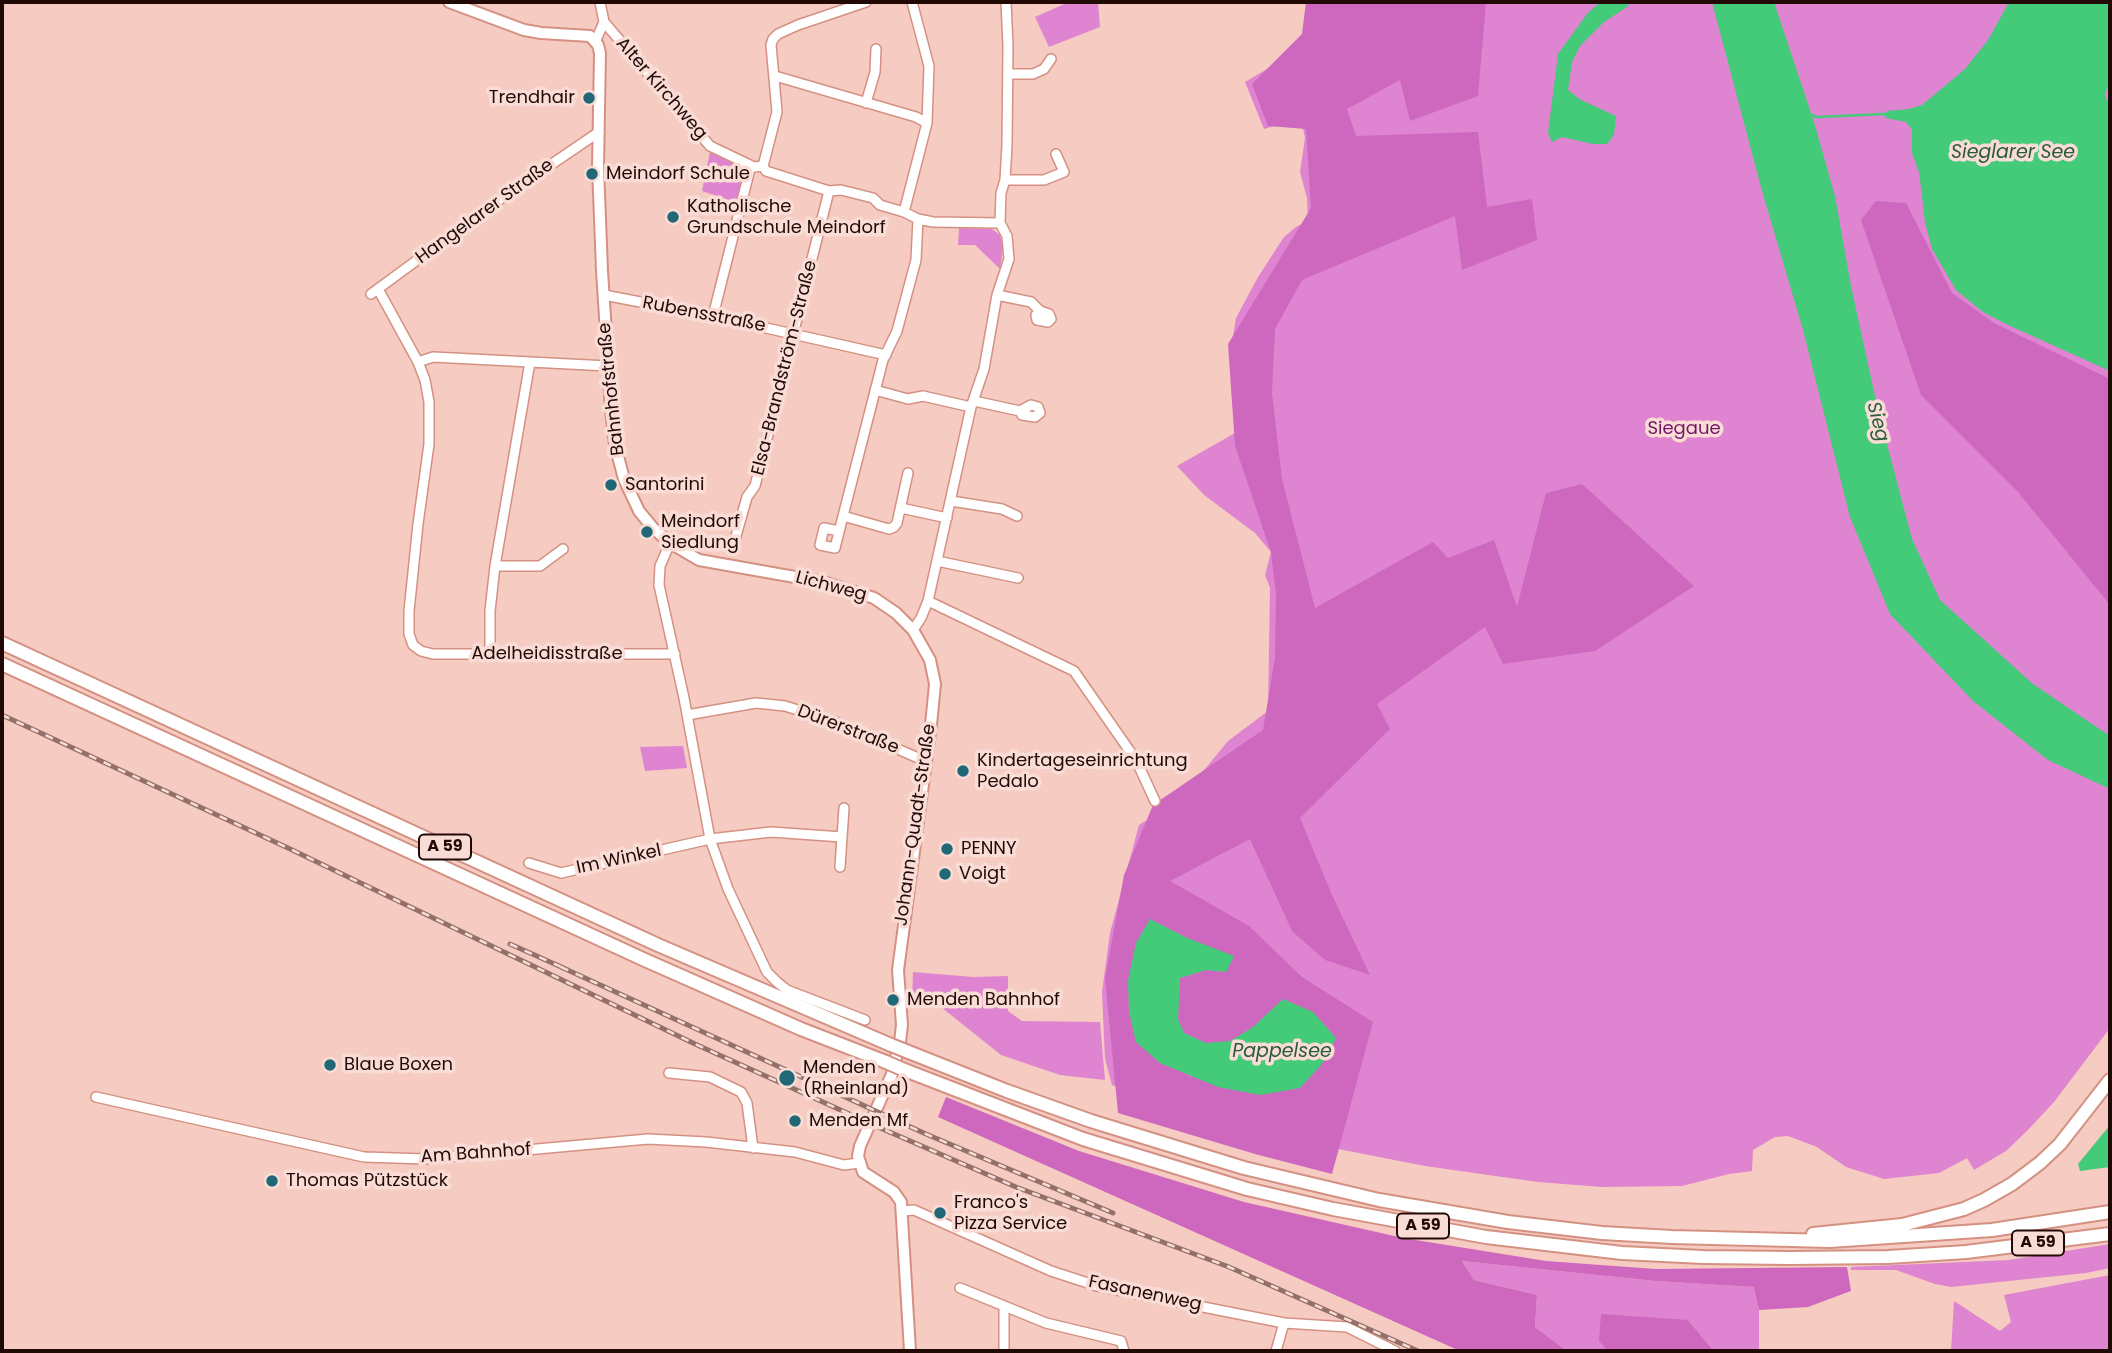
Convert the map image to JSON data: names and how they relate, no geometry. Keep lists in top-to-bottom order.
{
  "streets": {
    "highway": ["A 59"],
    "main road": ["Bahnhofstraße", "Lichweg", "Johann-Quadt-Straße"],
    "street": [
      "Alter Kirchweg",
      "Hangelarer Straße",
      "Rubensstraße",
      "Elsa-Brandström-Straße",
      "Adelheidisstraße",
      "Dürerstraße",
      "Im Winkel",
      "Am Bahnhof",
      "Fasanenweg"
    ]
  },
  "crossings": [
    ["Alter Kirchweg", "Elsa-Brandström-Straße"],
    ["Hangelarer Straße", "Bahnhofstraße"],
    ["Hangelarer Straße", "Adelheidisstraße"],
    ["Rubensstraße", "Elsa-Brandström-Straße"],
    ["Rubensstraße", "Bahnhofstraße"],
    ["Bahnhofstraße", "Lichweg"],
    ["Lichweg", "Johann-Quadt-Straße"],
    ["Dürerstraße", "Johann-Quadt-Straße"],
    ["Johann-Quadt-Straße", "Am Bahnhof"]
  ],
  "water": ["Sieglarer See", "Sieg", "Pappelsee"],
  "parks": ["Siegaue"],
  "places": [
    "Trendhair",
    "Meindorf Schule",
    "Katholische Grundschule Meindorf",
    "Santorini",
    "Meindorf Siedlung",
    "Kindertageseinrichtung Pedalo",
    "PENNY",
    "Voigt",
    "Menden Bahnhof",
    "Blaue Boxen",
    "Menden (Rheinland)",
    "Menden Mf",
    "Thomas Pützstück",
    "Franco's Pizza Service"
  ]
}
